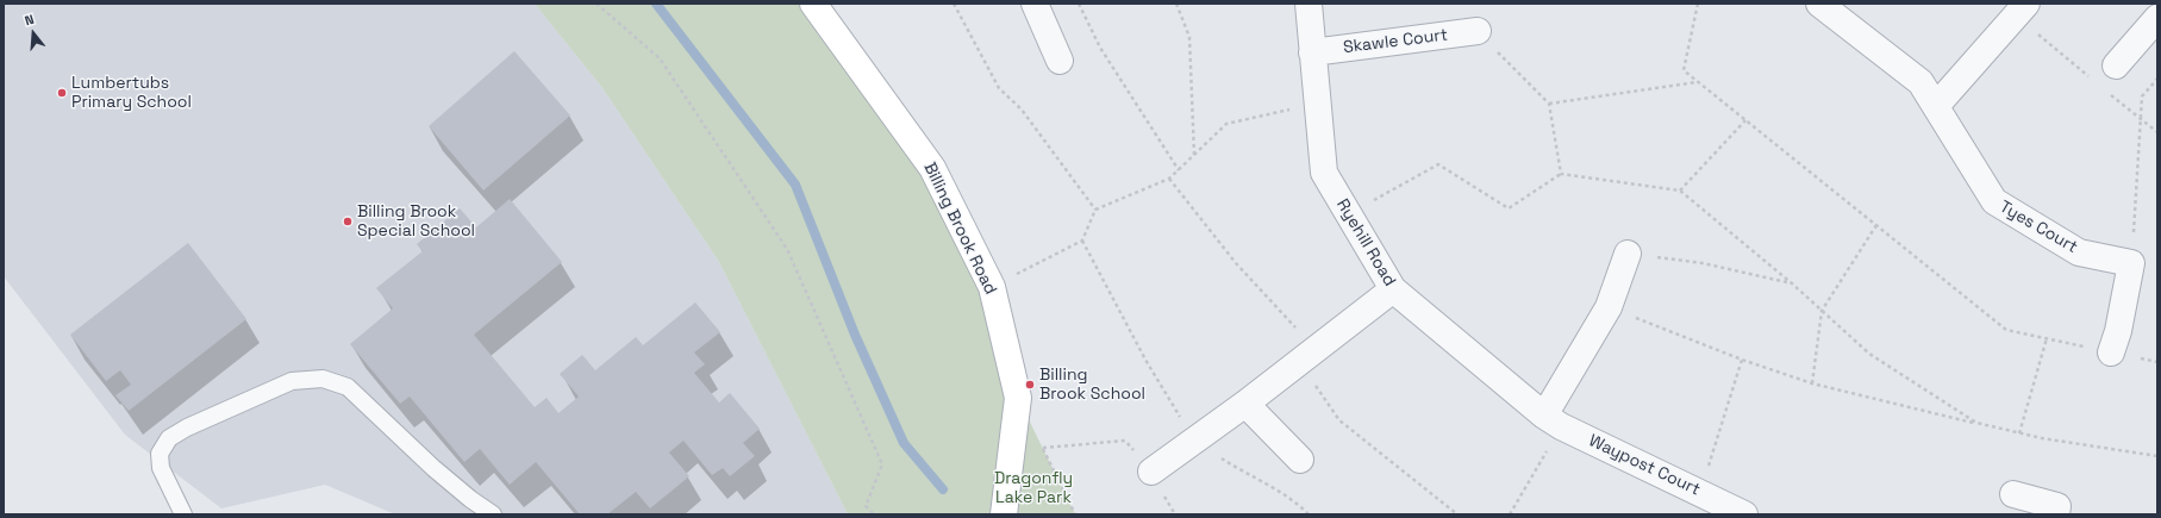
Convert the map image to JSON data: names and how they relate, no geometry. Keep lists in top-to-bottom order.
{
  "streets": {
    "street": [
      "Skawle Court",
      "Tyes Court",
      "Billing Brook Road",
      "Ryehill Road",
      "Waypost Court"
    ]
  },
  "crossings": [
    ["Skawle Court", "Ryehill Road"],
    ["Ryehill Road", "Waypost Court"]
  ],
  "parks": ["Dragonfly Lake Park"],
  "places": ["Lumbertubs Primary School", "Billing Brook Special School", "Billing Brook School"],
  "north": "top"
}
